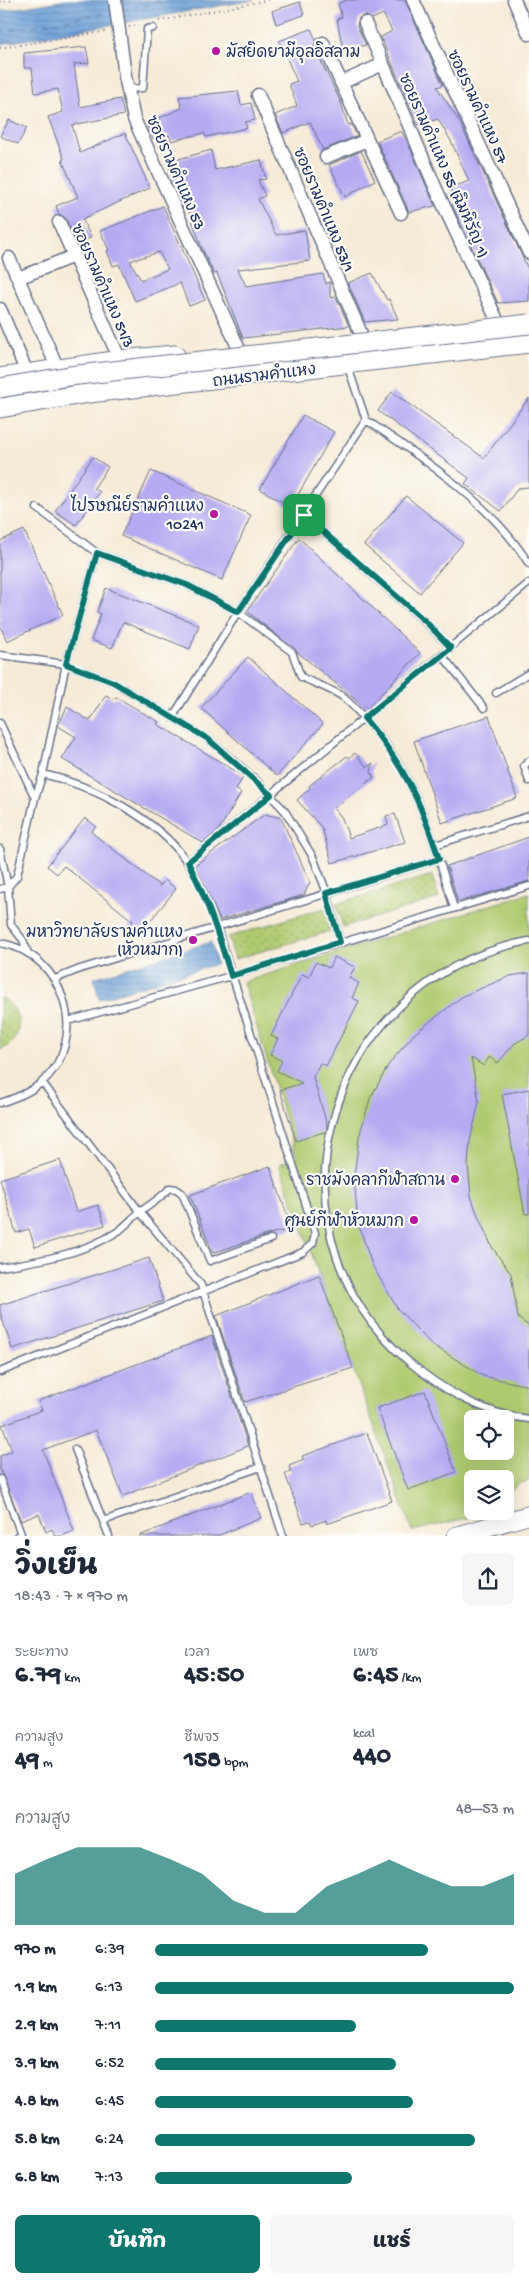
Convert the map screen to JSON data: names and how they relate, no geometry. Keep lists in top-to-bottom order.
{
  "streets": {
    "main road": ["ถนนรามคำแหง"],
    "street": [
      "ซอยรามคำแหง 57",
      "ซอยรามคำแหง 55 (ฉิมหิรัญ 1)",
      "ซอยรามคำแหง 53",
      "ซอยรามคำแหง 53/1",
      "ซอยรามคำแหง 51/3"
    ]
  },
  "crossings": [
    ["ซอยรามคำแหง 55 (ฉิมหิรัญ 1)", "ถนนรามคำแหง"],
    ["ซอยรามคำแหง 53", "ถนนรามคำแหง"],
    ["ซอยรามคำแหง 53/1", "ถนนรามคำแหง"],
    ["ซอยรามคำแหง 51/3", "ถนนรามคำแหง"]
  ],
  "places": [
    "มัสยิดยามีอุลอิสลาม",
    "ไปรษณีย์รามคำแหง 10241",
    "มหาวิทยาลัยรามคำแหง (หัวหมาก)",
    "ราชมังคลากีฬาสถาน",
    "ศูนย์กีฬาหัวหมาก"
  ],
  "page": {
    "heading": ["วิ่งเย็น", "18:43 · 7 × 970 m"],
    "stats": [
      ["ระยะทาง", "6.79 km"],
      ["เวลา", "45:50"],
      ["เพซ", "6:45 /km"],
      ["ความสูง", "49 m"],
      ["ชีพจร", "158 bpm"],
      ["kcal", "440"]
    ],
    "chart": ["ความสูง", "48–53 m"],
    "list": [
      {
        "name": "970 m",
        "note": "6:39"
      },
      {
        "name": "1.9 km",
        "note": "6:13"
      },
      {
        "name": "2.9 km",
        "note": "7:11"
      },
      {
        "name": "3.9 km",
        "note": "6:52"
      },
      {
        "name": "4.8 km",
        "note": "6:45"
      },
      {
        "name": "5.8 km",
        "note": "6:24"
      },
      {
        "name": "6.8 km",
        "note": "7:13"
      }
    ],
    "buttons": ["บันทึก", "แชร์"]
  }
}
